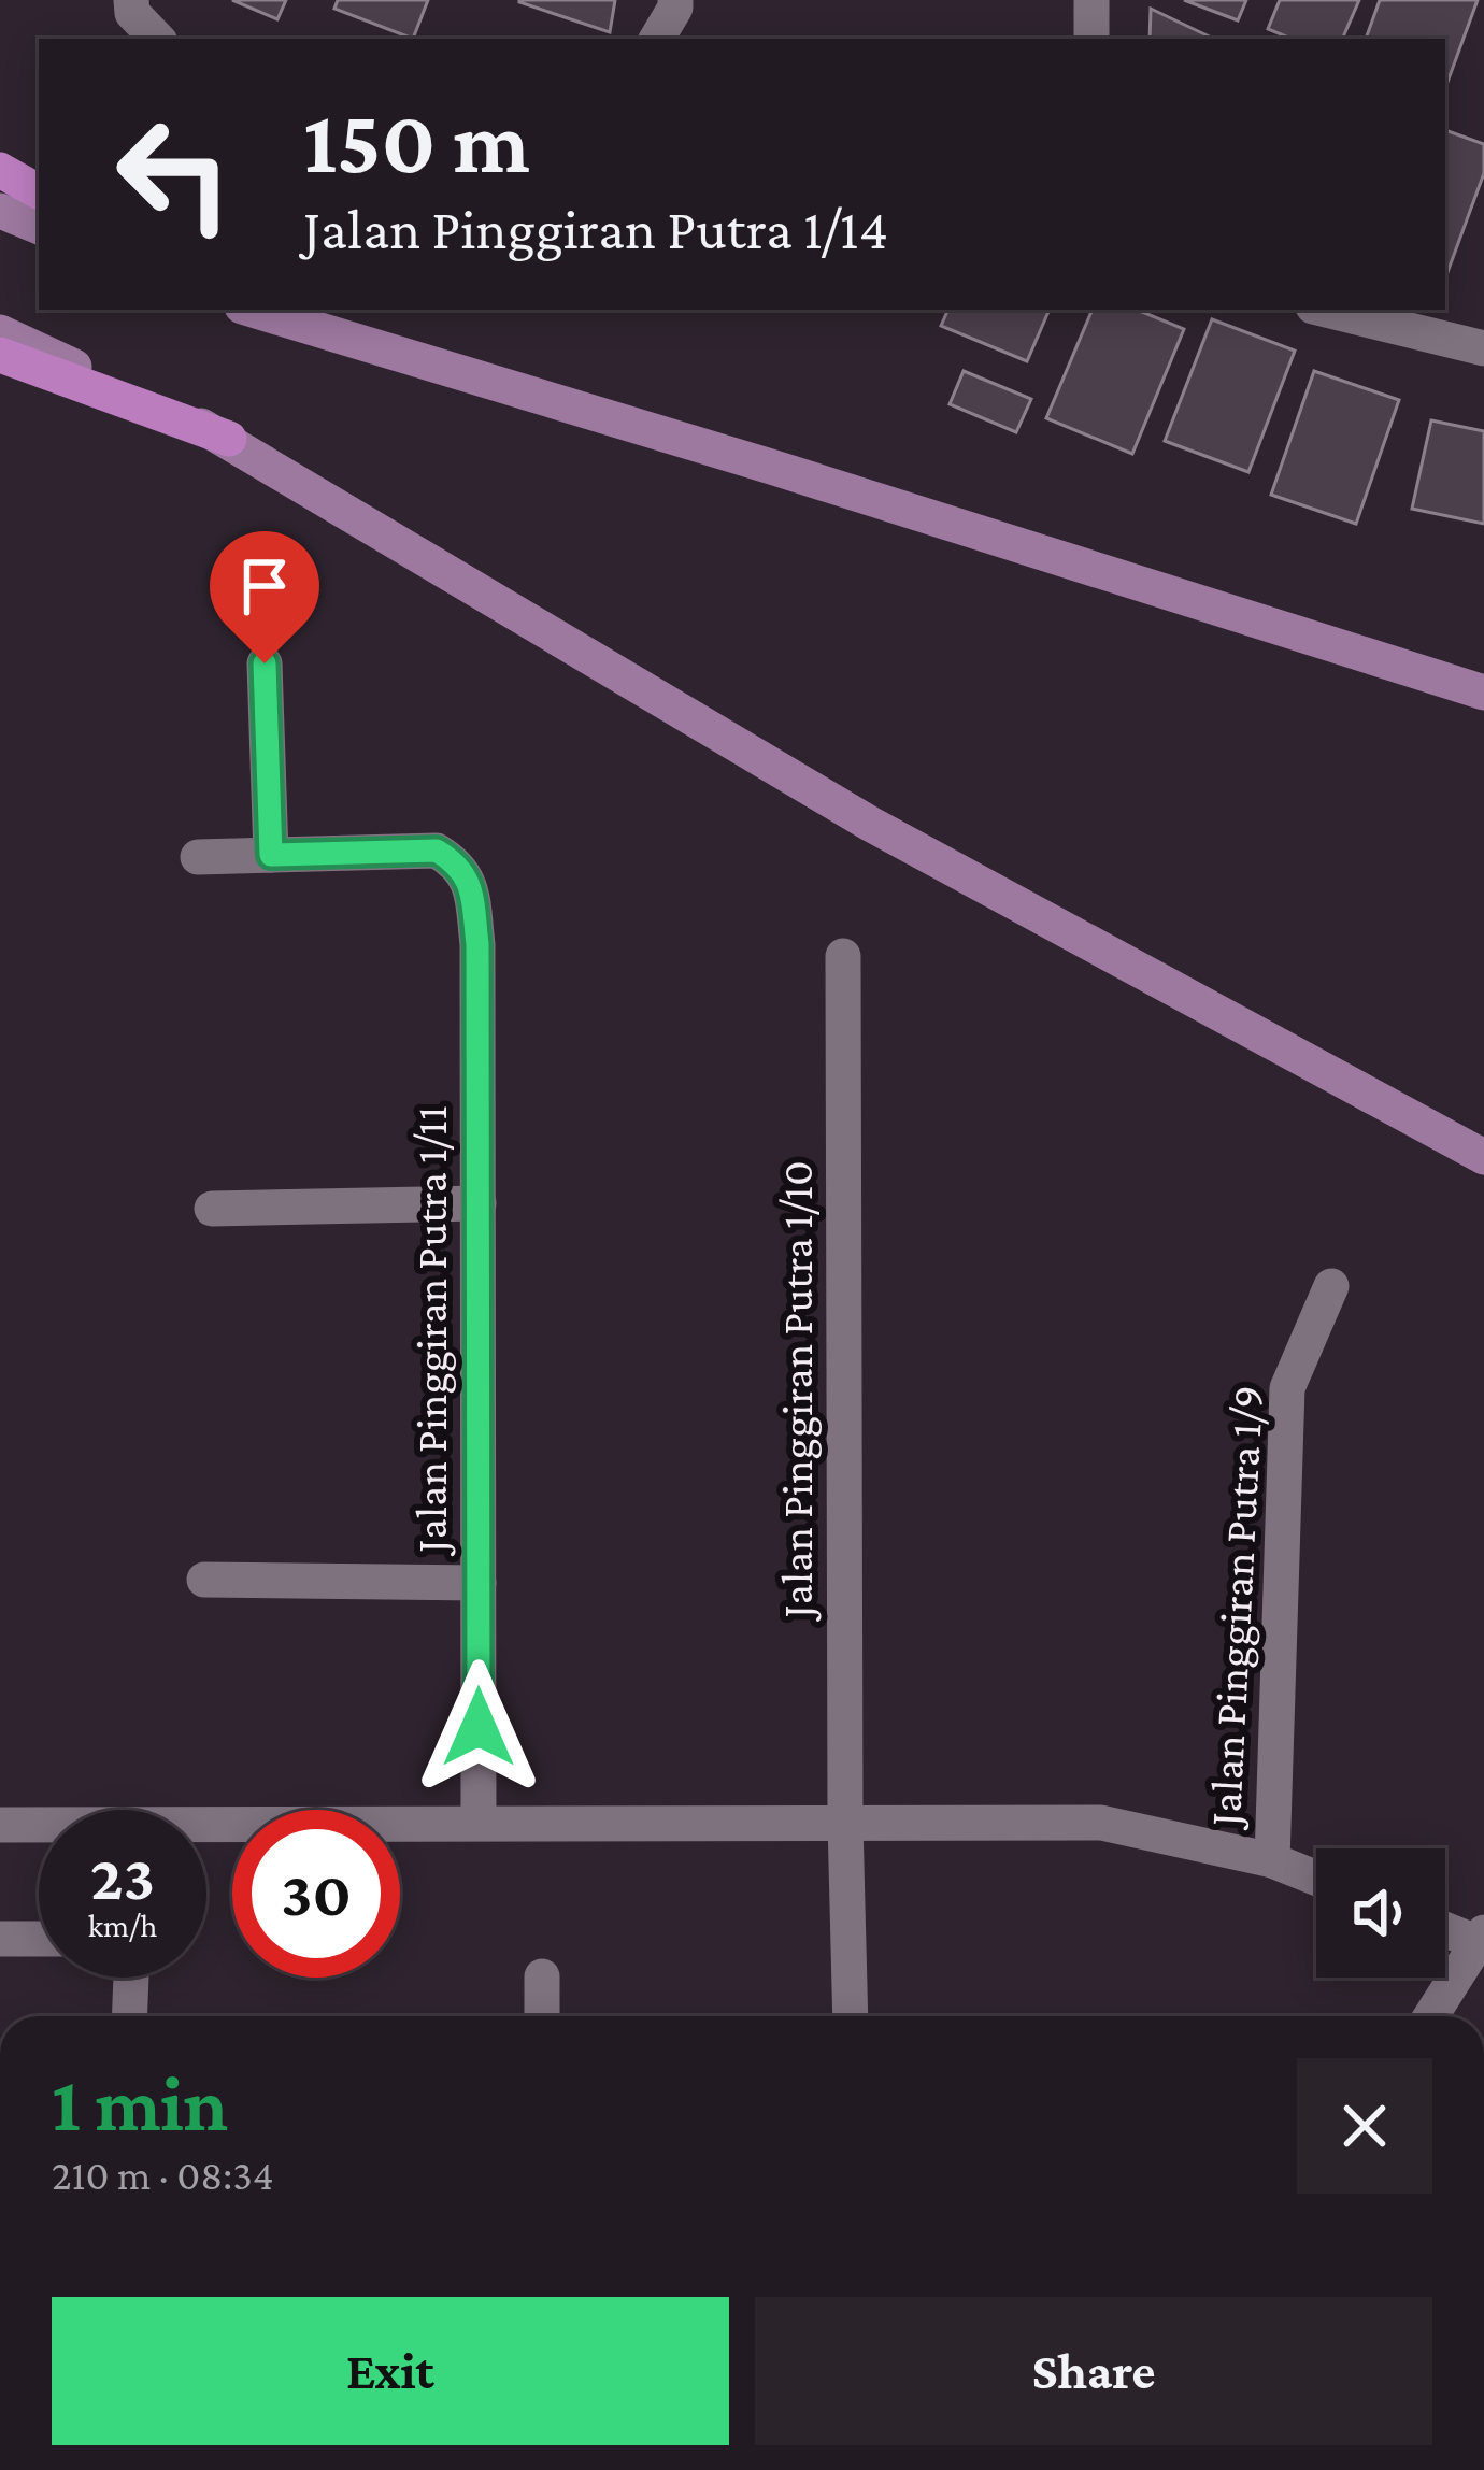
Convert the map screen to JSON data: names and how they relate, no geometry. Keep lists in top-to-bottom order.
{
  "streets": {
    "street": ["Jalan Pinggiran Putra 1/11", "Jalan Pinggiran Putra 1/10", "Jalan Pinggiran Putra 1/9"]
  },
  "page": {
    "turn": ["150 m", "Jalan Pinggiran Putra 1/14"],
    "speed": "23 km/h",
    "limit": "30",
    "heading": ["1 min", "210 m · 08:34"],
    "buttons": ["Exit", "Share"]
  }
}
